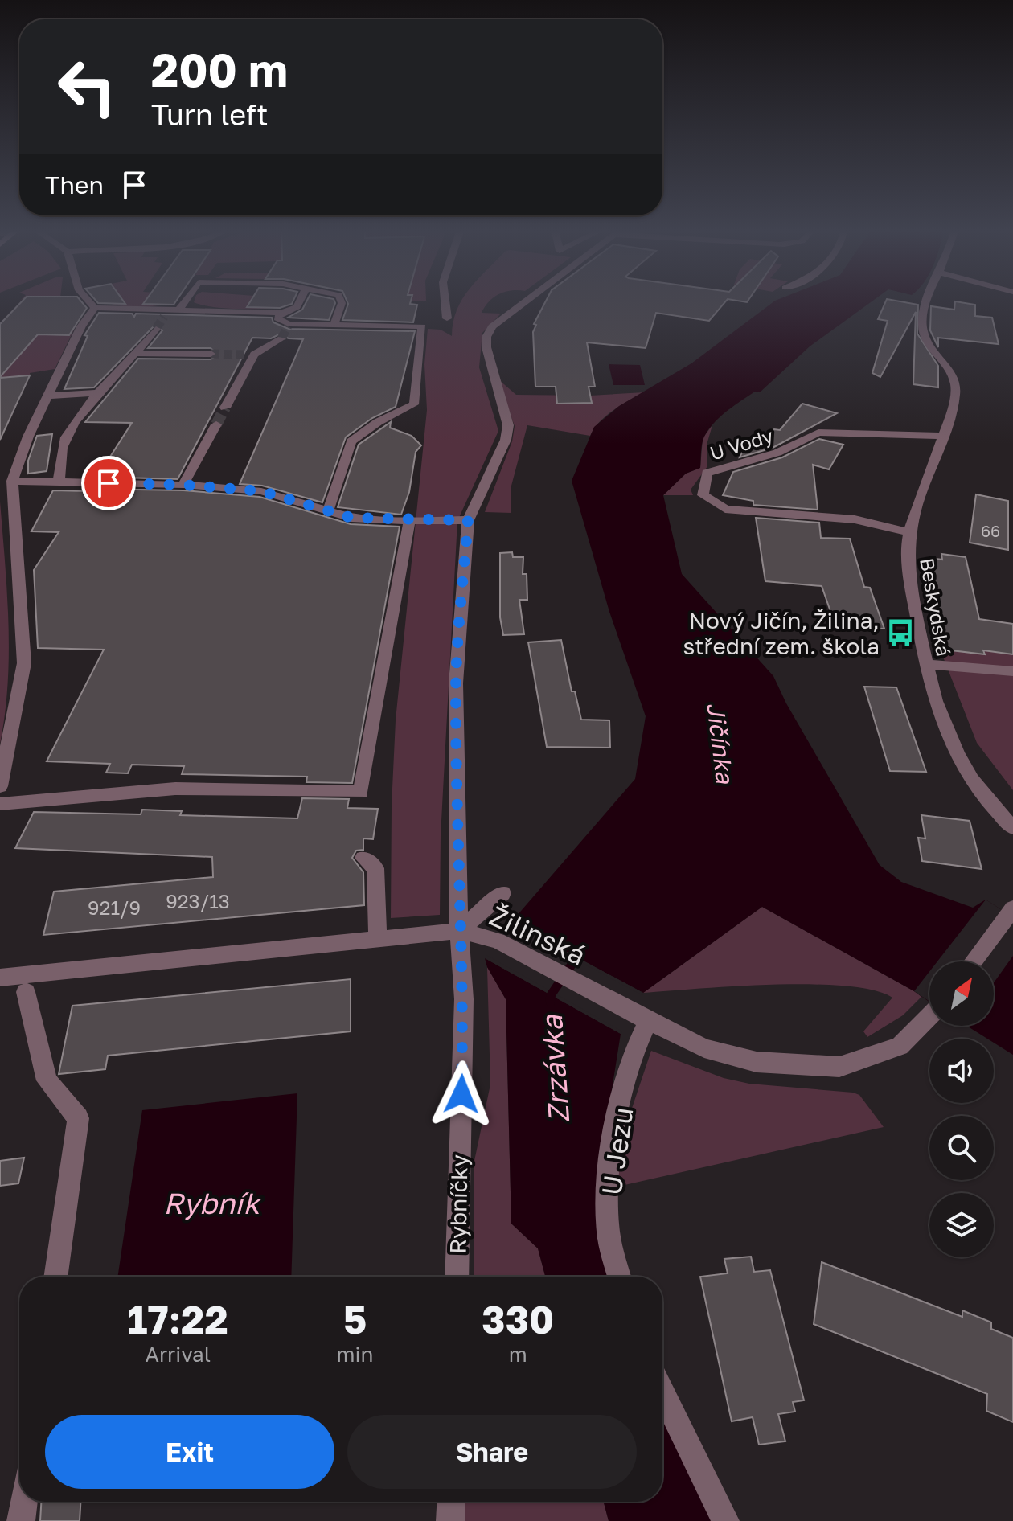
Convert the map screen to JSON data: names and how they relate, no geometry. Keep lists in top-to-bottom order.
{
  "streets": {
    "street": [
      "U Vody",
      "Beskydská",
      "Žilinská",
      "U Jezu",
      "Rybníčky"
    ]
  },
  "crossings": [
    ["U Vody", "Beskydská"],
    ["Žilinská", "U Jezu"],
    ["Žilinská", "Rybníčky"]
  ],
  "water": ["Jičínka", "Zrzávka", "Rybník"],
  "places": {
    "bus stop": ["Nový Jičín, Žilina, střední zem. škola"]
  },
  "house_numbers": ["66", "923/13", "921/9"],
  "north": "top right",
  "page": {
    "turn": ["200 m", "Turn left"],
    "then": "Then",
    "eta": [
      "17:22",
      "Arrival",
      "5",
      "min",
      "330",
      "m"
    ],
    "buttons": ["Exit", "Share"]
  }
}
